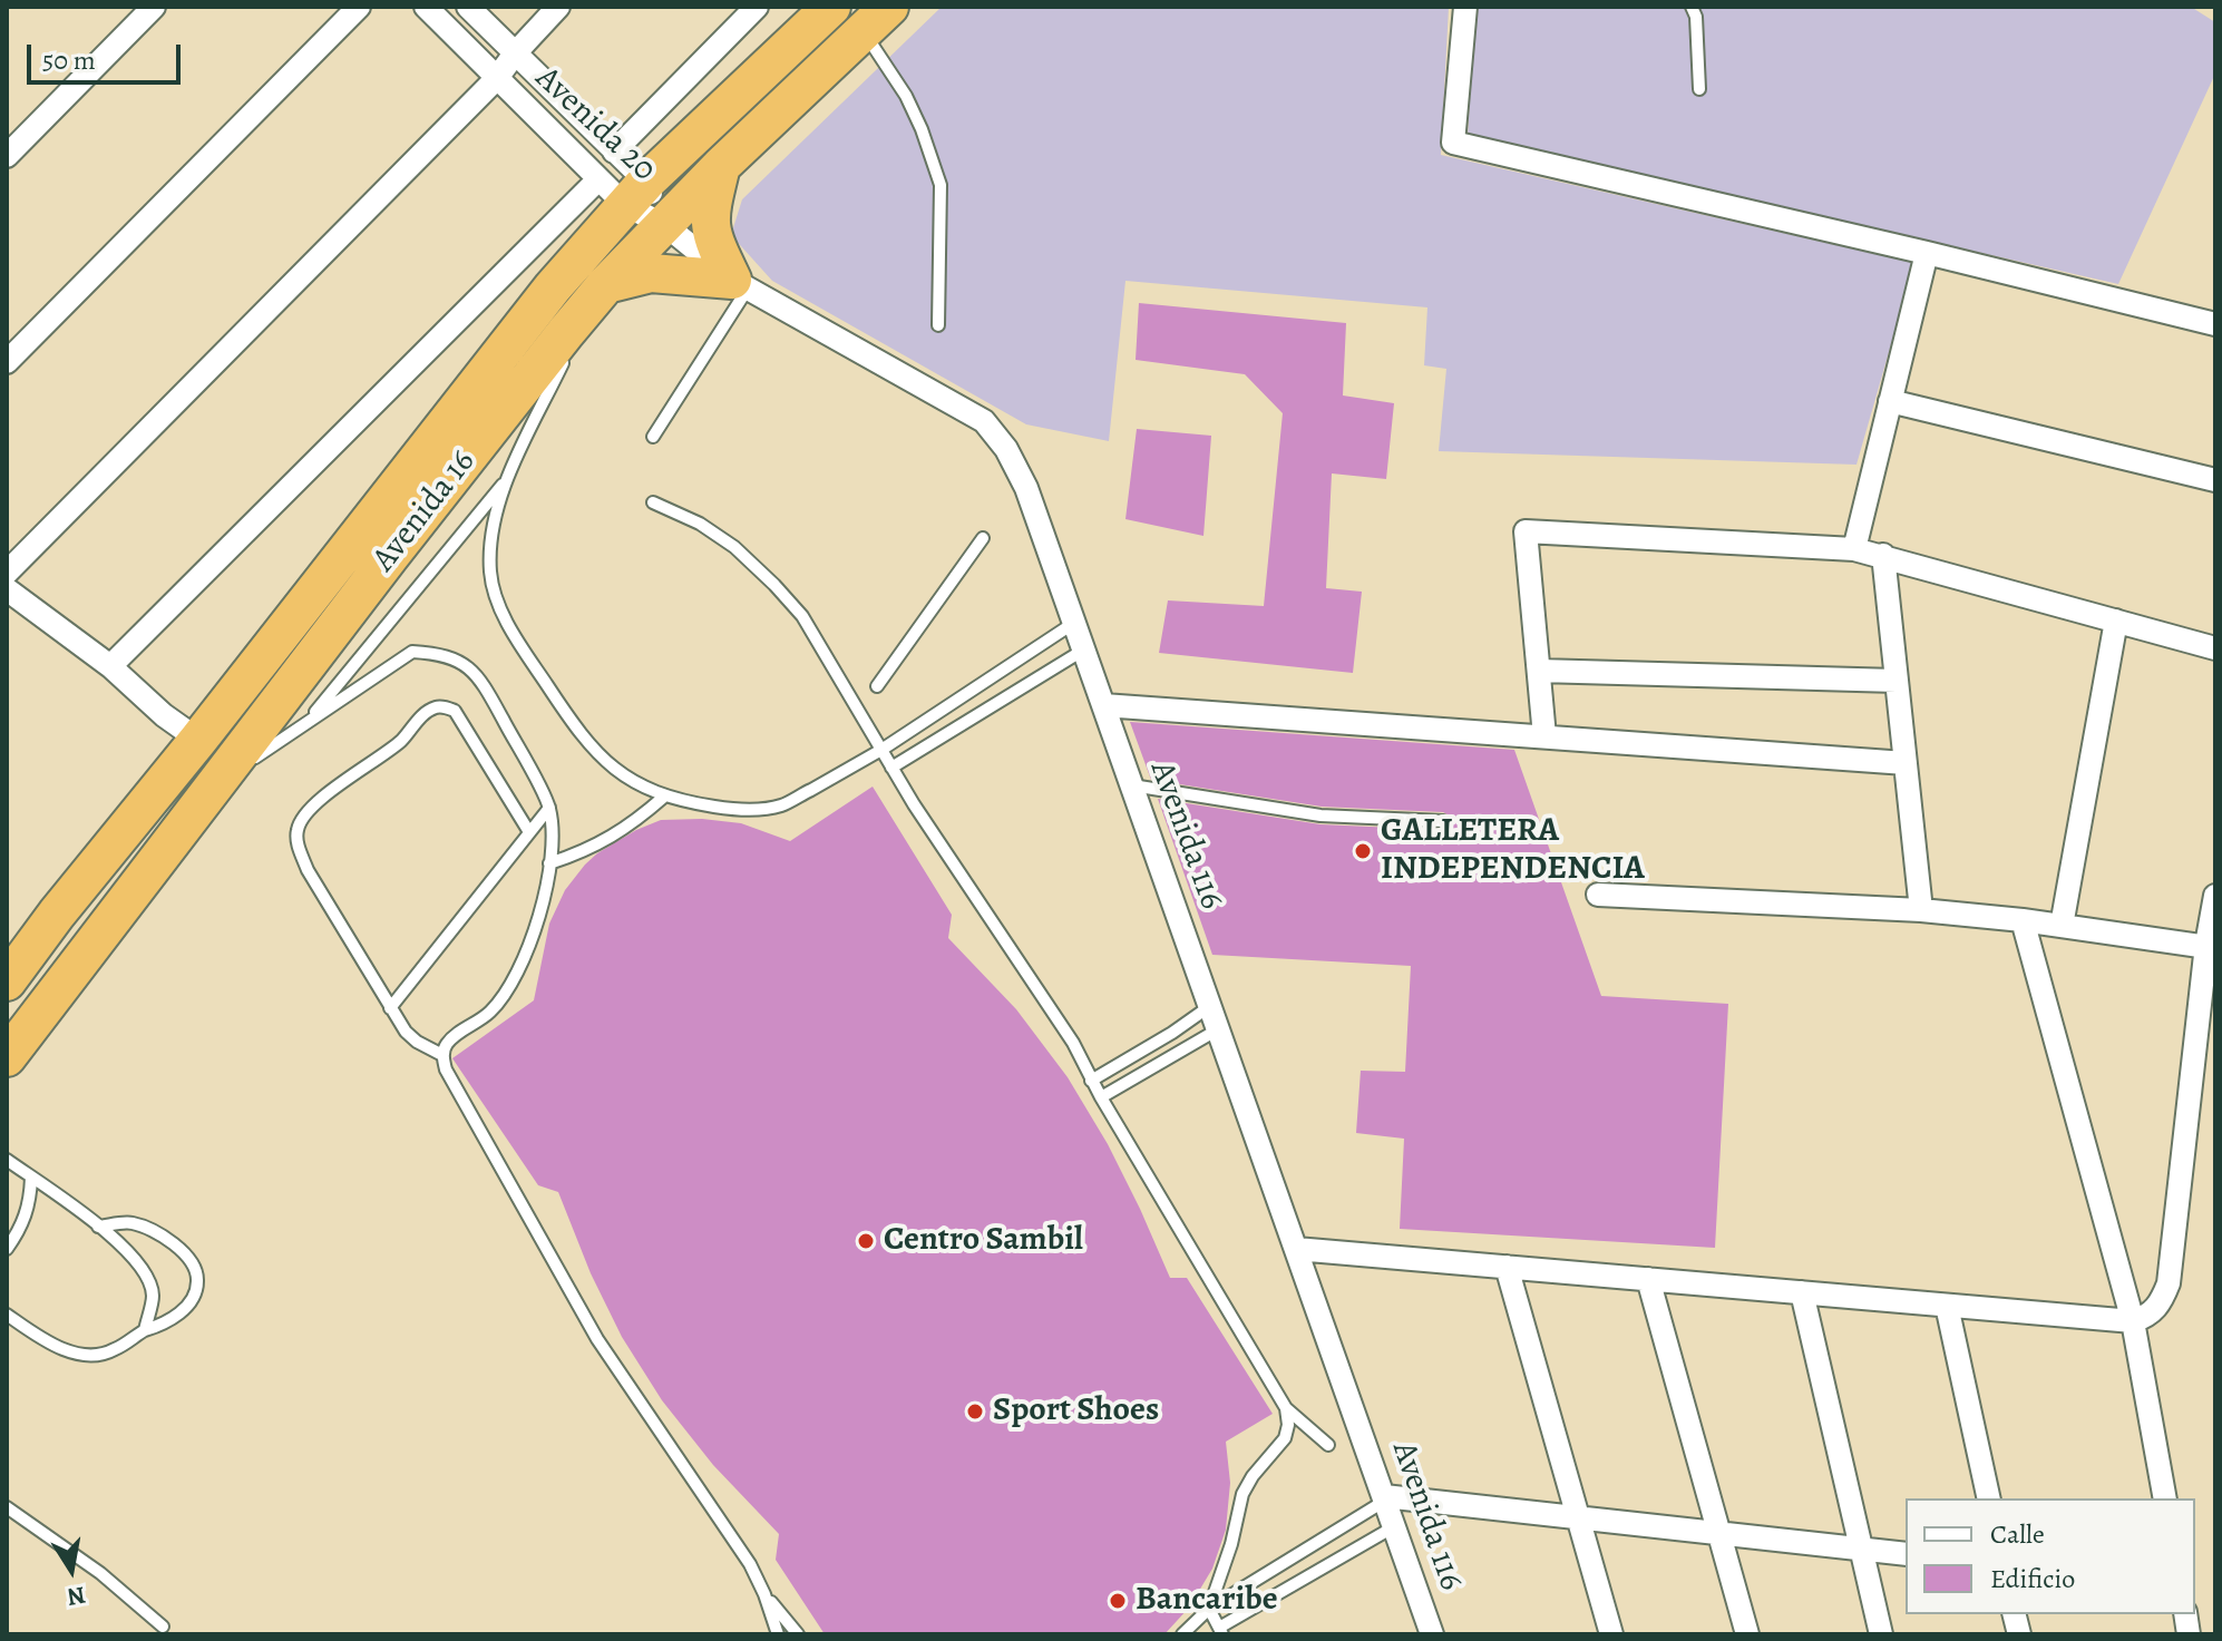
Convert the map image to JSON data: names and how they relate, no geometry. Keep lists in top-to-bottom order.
{
  "streets": {
    "highway": ["Avenida 16"],
    "street": ["Avenida 20", "Avenida 116"]
  },
  "crossings": [
    ["Avenida 20", "Avenida 16"],
    ["Avenida 20", "Avenida 116"],
    ["Avenida 16", "Avenida 116"]
  ],
  "places": [
    "GALLETERA INDEPENDENCIA",
    "Centro Sambil",
    "Sport Shoes",
    "Bancaribe"
  ],
  "legend": ["Calle", "Edificio"],
  "scale_bar": "50 m",
  "north": "bottom"
}
